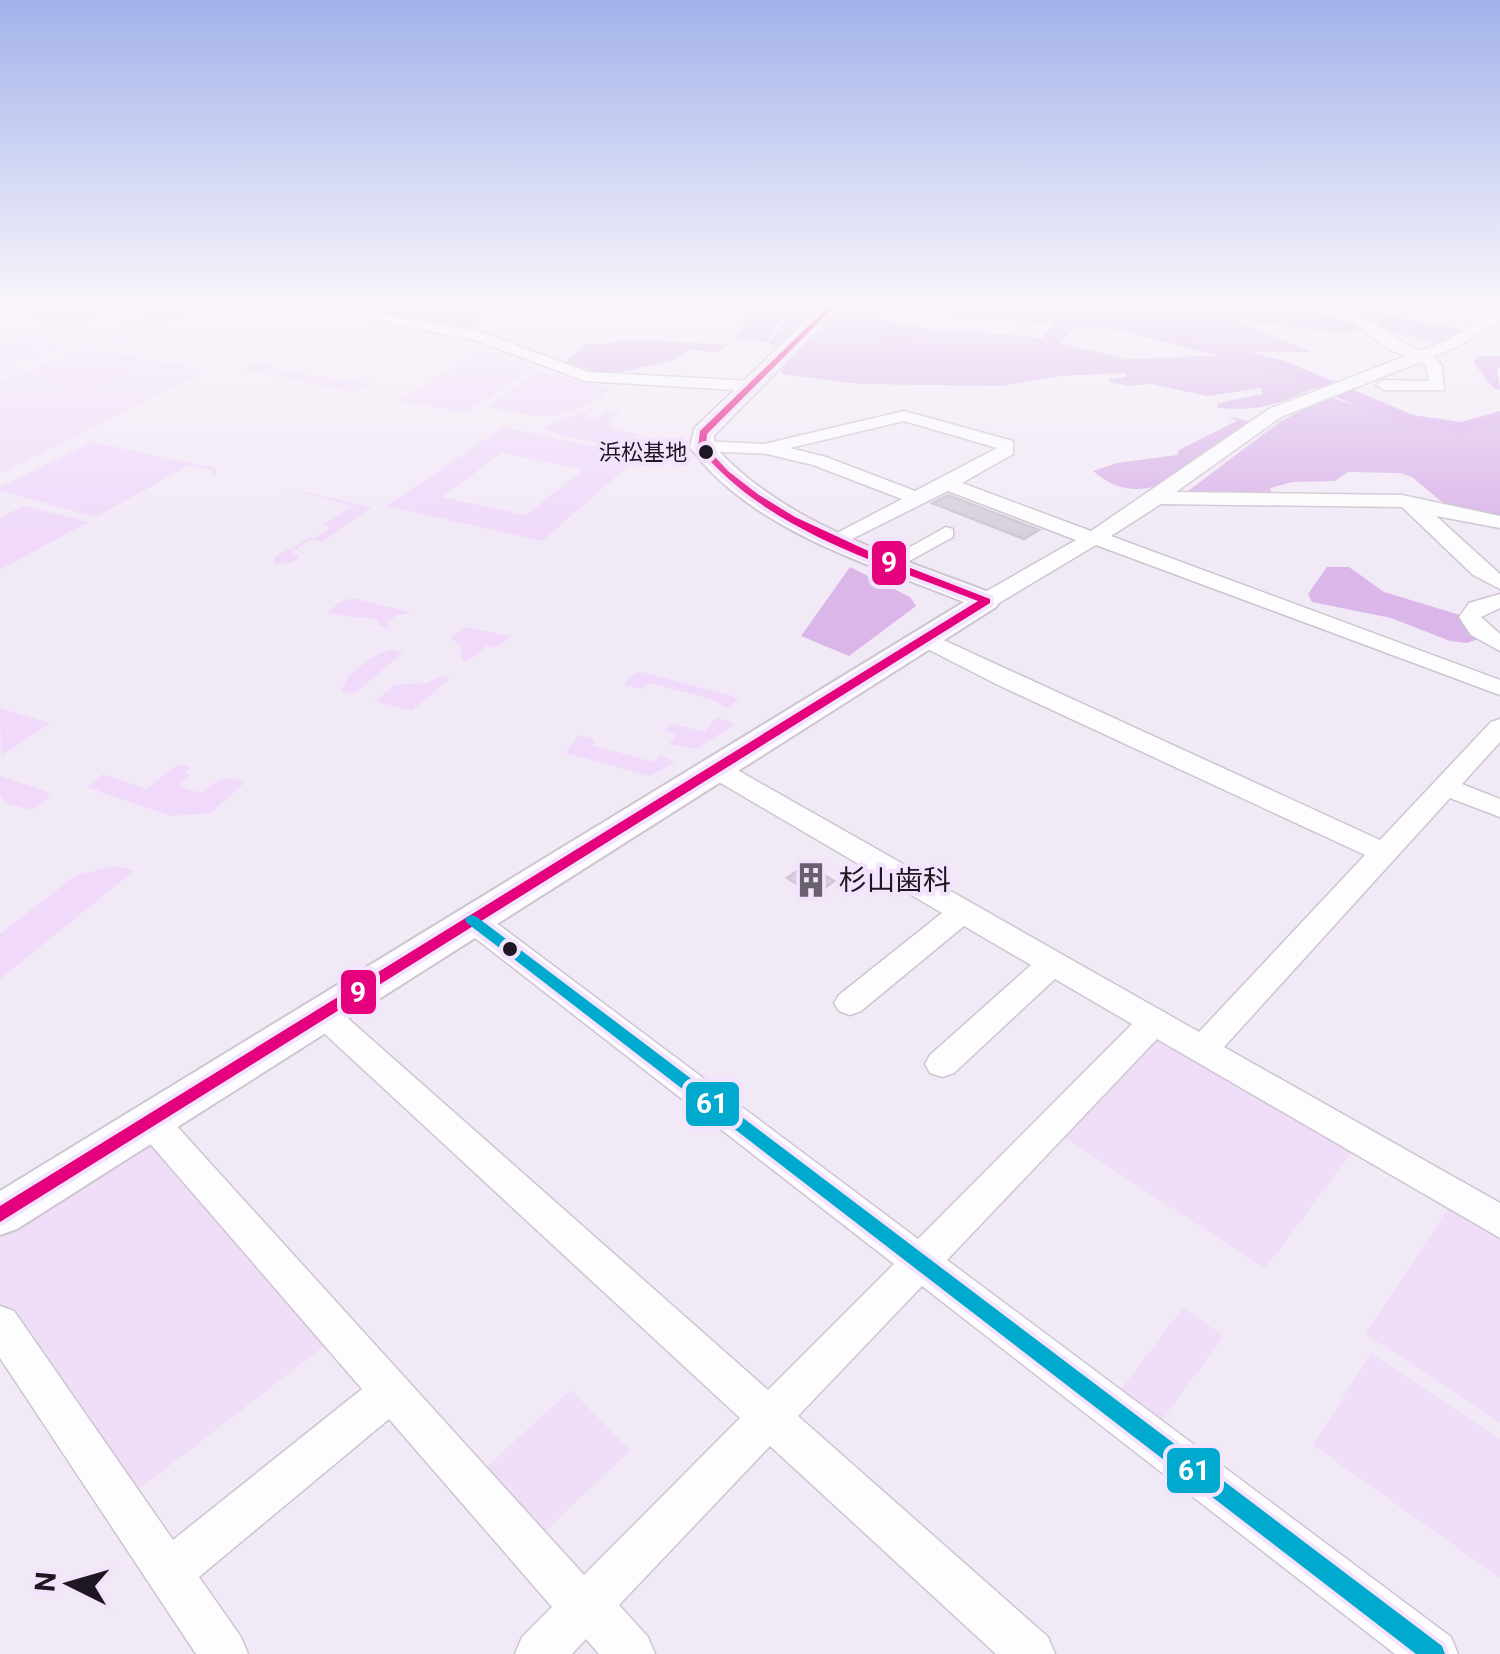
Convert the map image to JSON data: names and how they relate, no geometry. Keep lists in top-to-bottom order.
{
  "places": {
    "other": ["浜松基地"],
    "building": ["杉山歯科"]
  },
  "lines": ["transit line 9", "transit line 61"],
  "north": "left"
}
